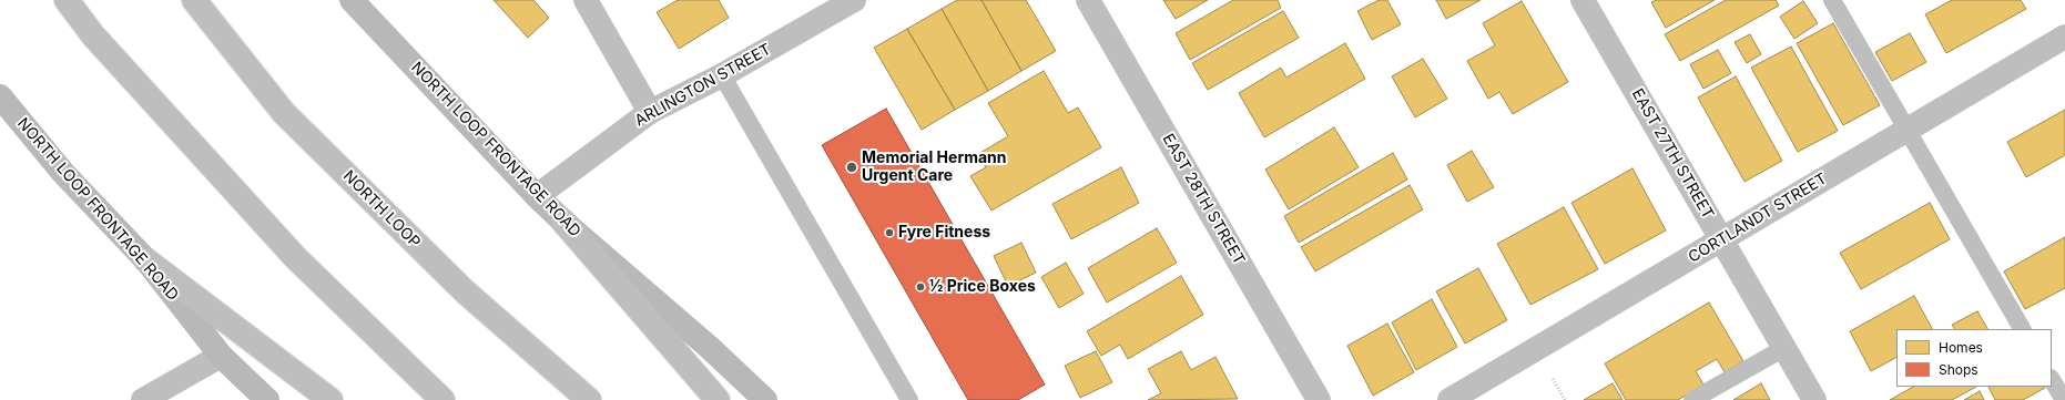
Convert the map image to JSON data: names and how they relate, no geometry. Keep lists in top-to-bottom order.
{
  "streets": {
    "main road": [
      "ARLINGTON STREET",
      "NORTH LOOP FRONTAGE ROAD",
      "EAST 27TH STREET",
      "EAST 28TH STREET",
      "NORTH LOOP",
      "CORTLANDT STREET"
    ]
  },
  "crossings": [
    ["ARLINGTON STREET", "NORTH LOOP FRONTAGE ROAD"],
    ["EAST 27TH STREET", "CORTLANDT STREET"]
  ],
  "places": ["Memorial Hermann Urgent Care", "Fyre Fitness", "½ Price Boxes"],
  "legend": ["Homes", "Shops"]
}
